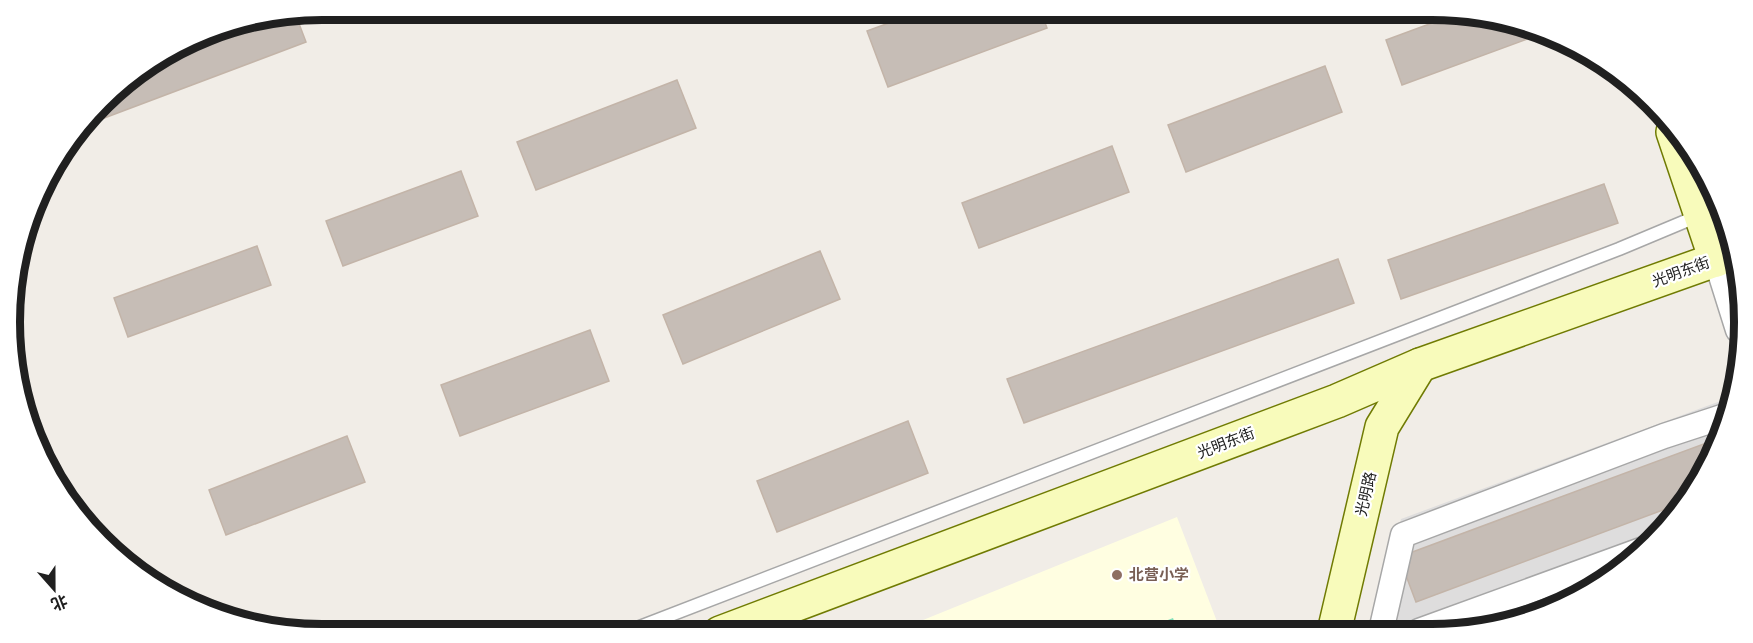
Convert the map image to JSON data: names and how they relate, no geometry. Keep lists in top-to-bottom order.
{
  "streets": {
    "main road": ["光明东街", "光明路"]
  },
  "crossings": [
    ["光明东街", "光明路"]
  ],
  "places": ["北营小学"],
  "north": "bottom"
}
